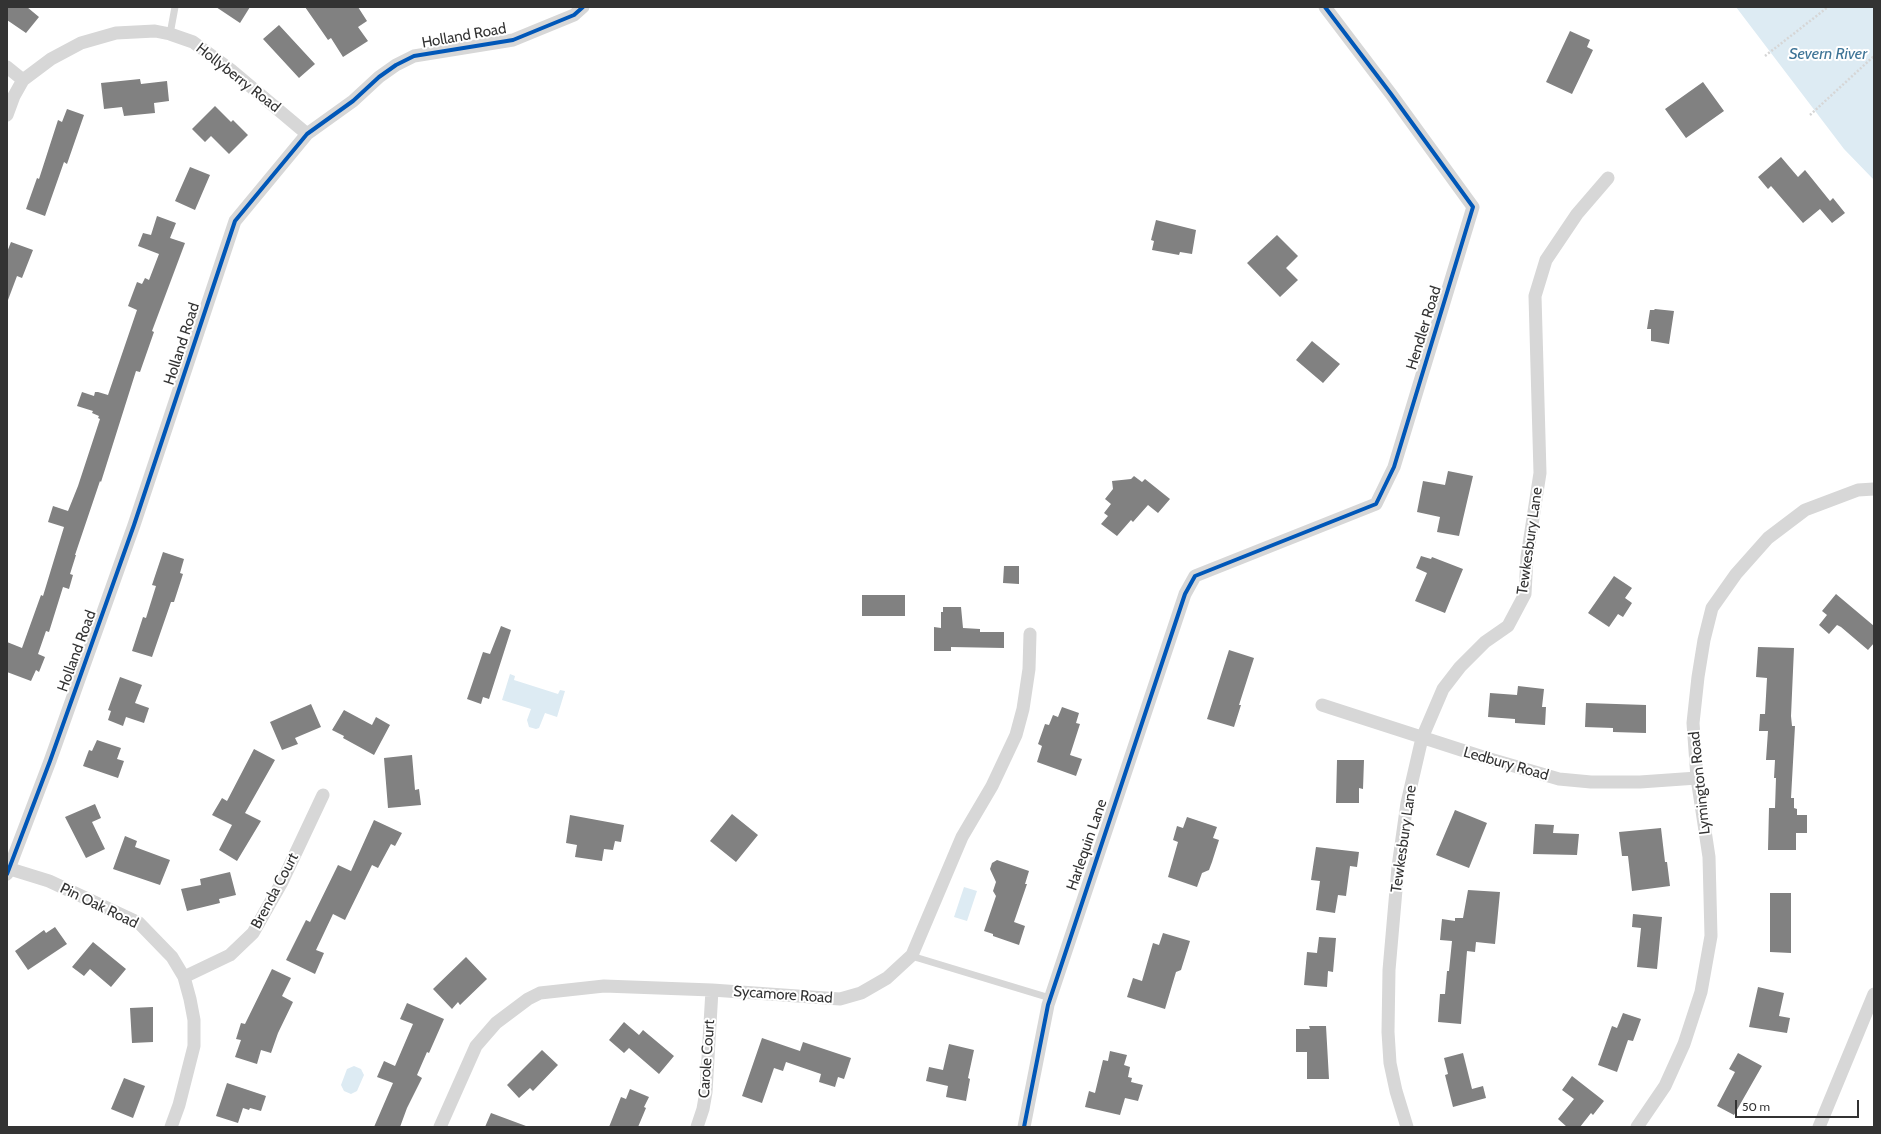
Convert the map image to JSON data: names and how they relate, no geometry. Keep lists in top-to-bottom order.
{
  "streets": {
    "street": [
      "Holland Road",
      "Hollyberry Road",
      "Hendler Road",
      "Tewkesbury Lane",
      "Ledbury Road",
      "Lymington Road",
      "Harlequin Lane",
      "Brenda Court",
      "Pin Oak Road",
      "Sycamore Road",
      "Carole Court"
    ]
  },
  "crossings": [
    ["Holland Road", "Hollyberry Road"],
    ["Holland Road", "Pin Oak Road"],
    ["Hendler Road", "Harlequin Lane"],
    ["Tewkesbury Lane", "Ledbury Road"],
    ["Ledbury Road", "Lymington Road"],
    ["Brenda Court", "Pin Oak Road"],
    ["Sycamore Road", "Carole Court"]
  ],
  "water": ["Severn River"],
  "scale_bar": "50 m"
}
